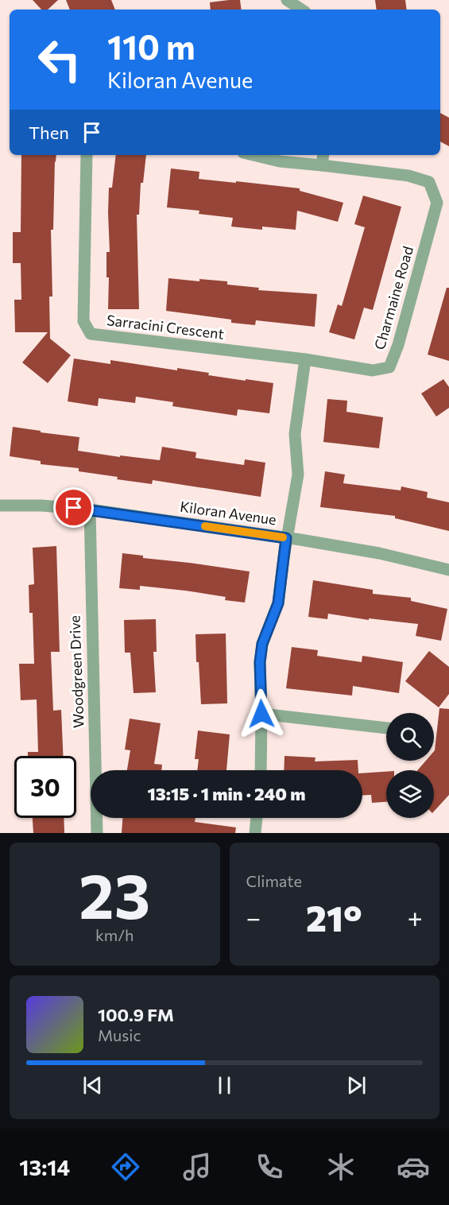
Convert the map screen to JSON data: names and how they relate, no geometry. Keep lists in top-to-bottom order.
{
  "streets": {
    "street": [
      "Charmaine Road",
      "Sarracini Crescent",
      "Kiloran Avenue",
      "Woodgreen Drive"
    ]
  },
  "crossings": [
    ["Charmaine Road", "Sarracini Crescent"],
    ["Kiloran Avenue", "Woodgreen Drive"]
  ],
  "page": {
    "turn": ["110 m", "Kiloran Avenue"],
    "then": "Then",
    "limit": "30",
    "trip": "13:15 · 1 min · 240 m",
    "tile": [
      ["23", "km/h"],
      "Climate"
    ],
    "heat": ["−", "21°", "+"],
    "song": ["100.9 FM", "Music"],
    "tabs": "13:14"
  }
}
